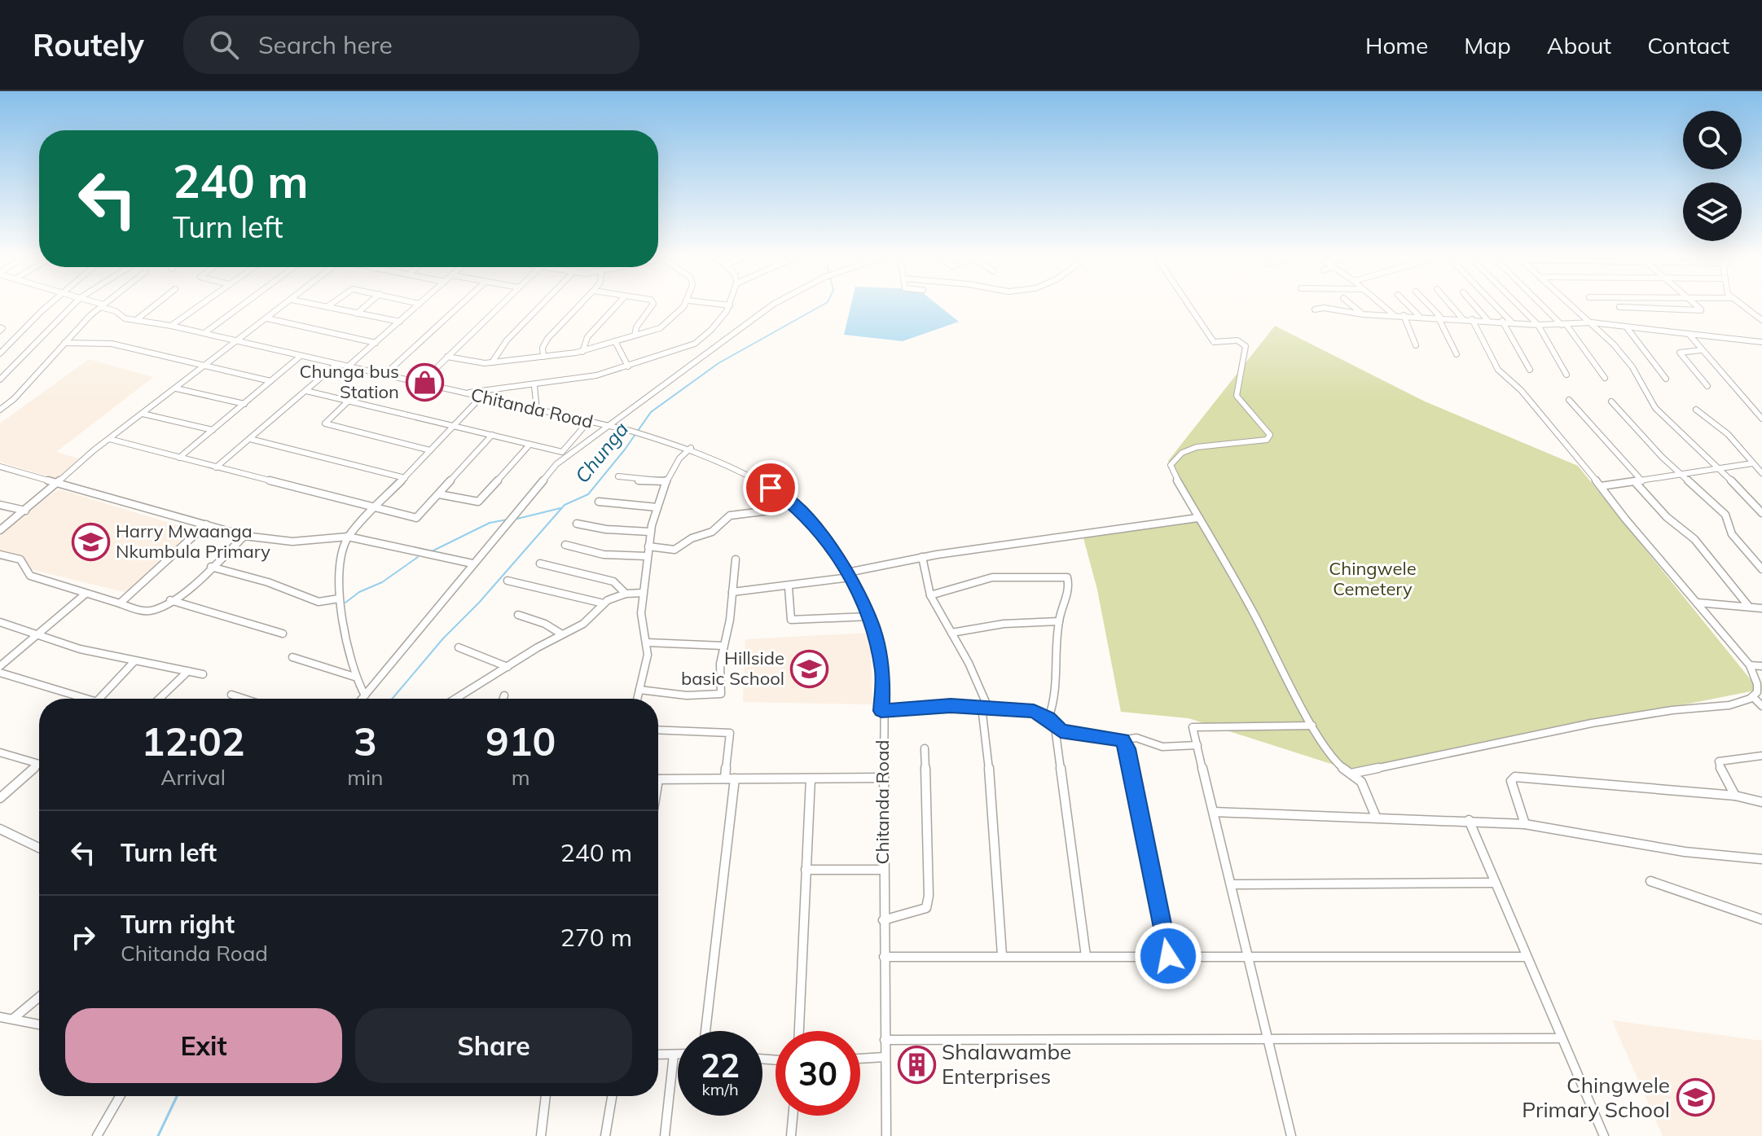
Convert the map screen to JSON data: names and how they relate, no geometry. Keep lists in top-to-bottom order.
{
  "streets": {
    "street": ["Chitanda Road"]
  },
  "water": ["Chunga"],
  "parks": ["Chingwele Cemetery"],
  "places": {
    "shop": ["Chunga bus Station"],
    "school or university": ["Harry Mwaanga Nkumbula Primary", "Hillside basic School", "Chingwele Primary School"],
    "building": ["Shalawambe Enterprises"]
  },
  "page": {
    "header": "Routely",
    "search": "Search here",
    "nav": [
      "Home",
      "Map",
      "About",
      "Contact"
    ],
    "turn": ["240 m", "Turn left"],
    "eta": [
      "12:02",
      "Arrival",
      "3",
      "min",
      "910",
      "m"
    ],
    "list": [
      {
        "name": "Turn left",
        "value": "240 m"
      },
      {
        "name": "Turn right",
        "note": "Chitanda Road",
        "value": "270 m"
      }
    ],
    "buttons": ["Exit", "Share"],
    "speed": "22 km/h",
    "limit": "30"
  }
}
